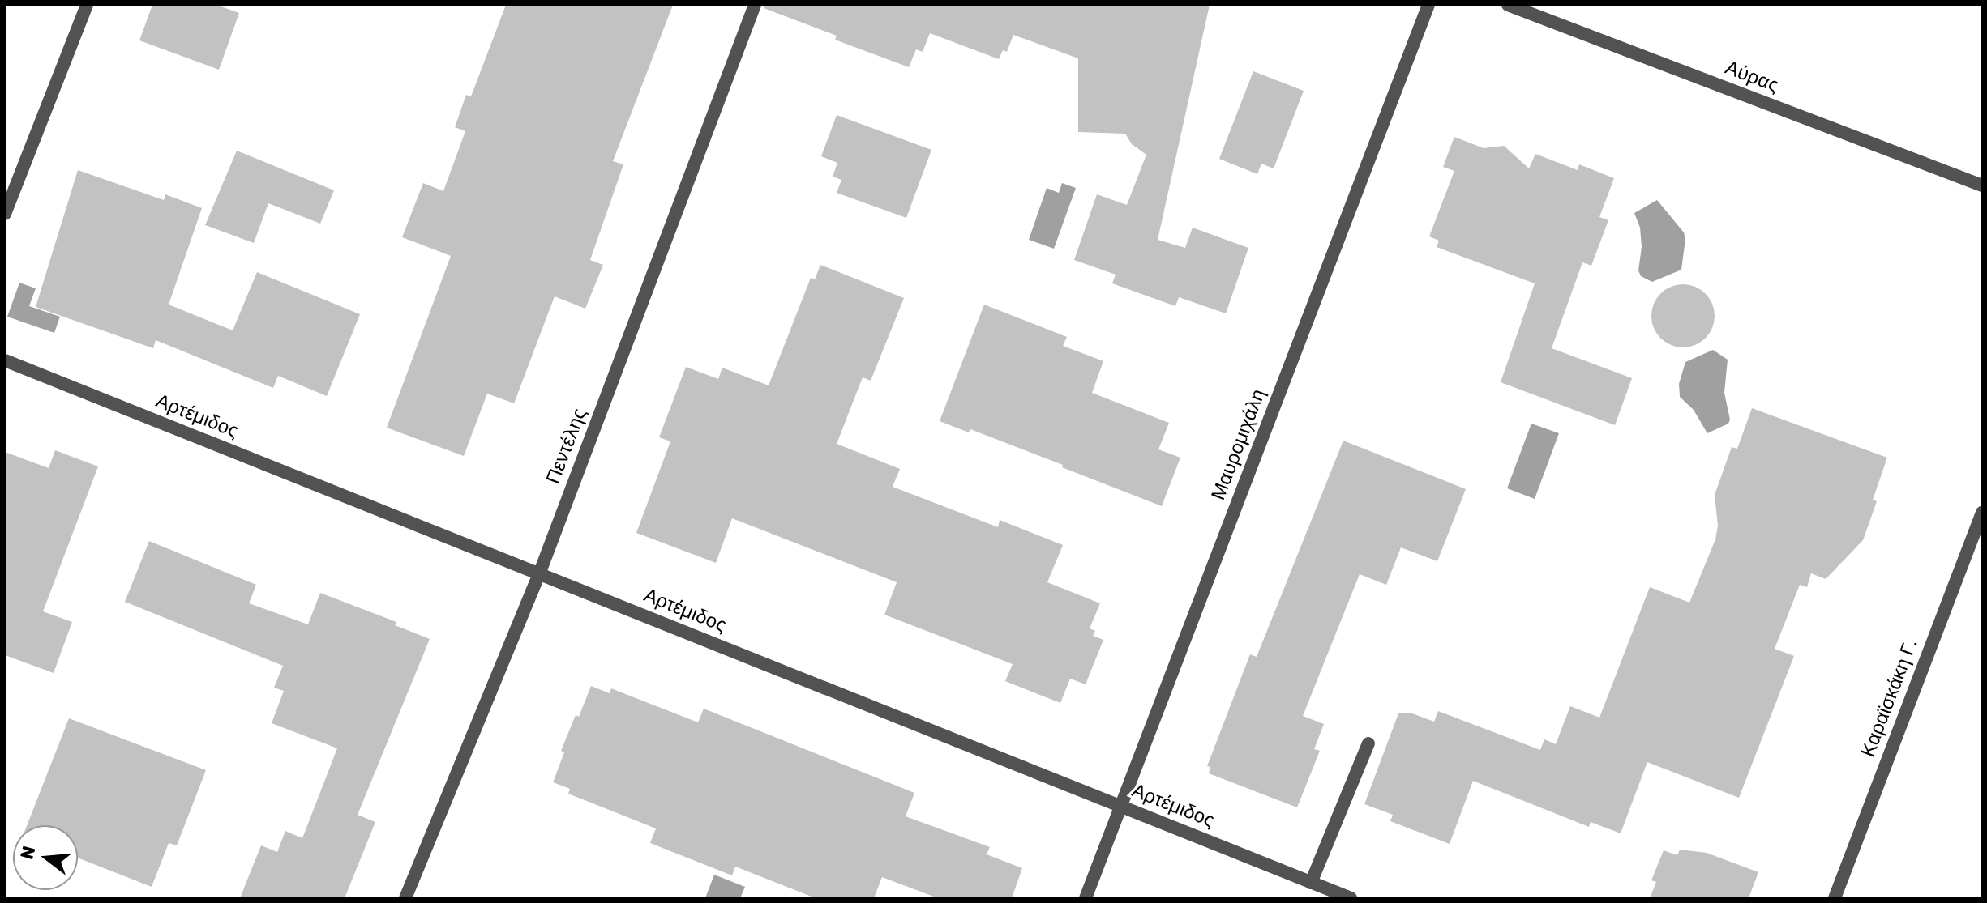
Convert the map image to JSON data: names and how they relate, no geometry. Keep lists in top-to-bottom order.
{
  "streets": {
    "street": [
      "Αύρας",
      "Αρτέμιδος",
      "Μαυρομιχάλη",
      "Πεντέλης",
      "Καραϊσκάκη Γ."
    ]
  },
  "crossings": [
    ["Αρτέμιδος", "Μαυρομιχάλη"],
    ["Αρτέμιδος", "Πεντέλης"]
  ],
  "north": "left"
}
